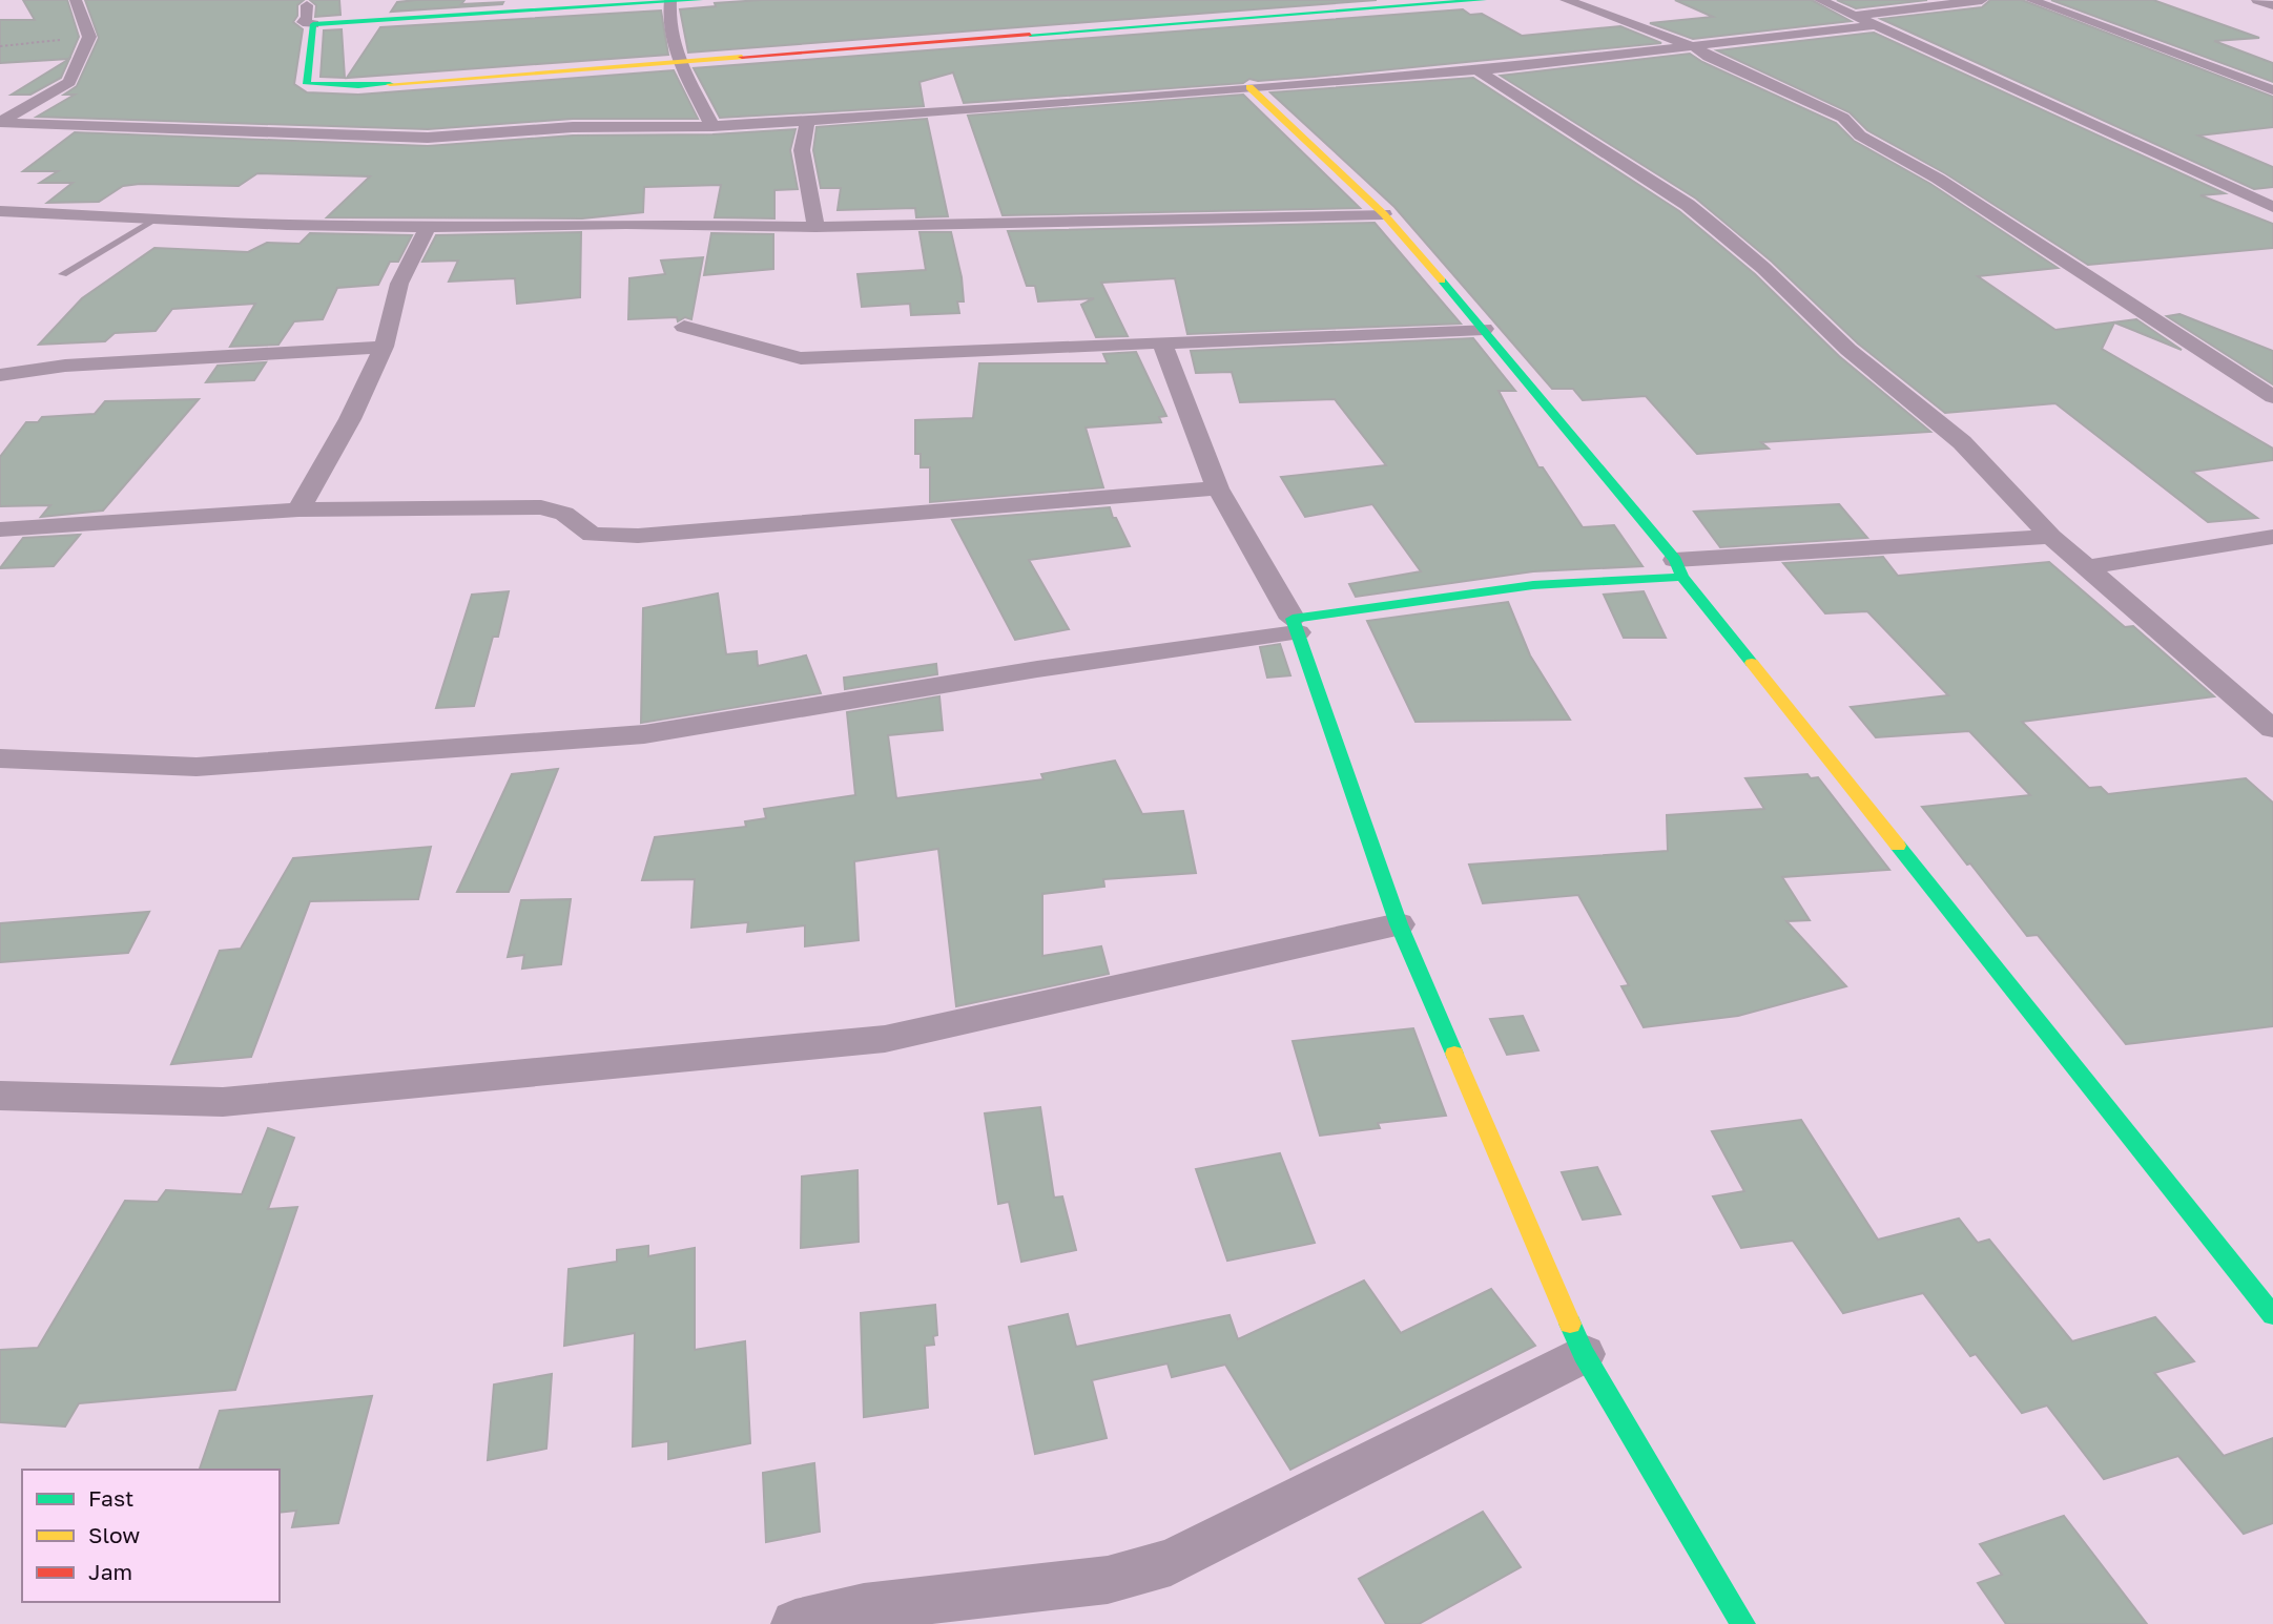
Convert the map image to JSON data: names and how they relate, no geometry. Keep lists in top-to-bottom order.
{
  "legend": ["Fast", "Slow", "Jam"]
}
